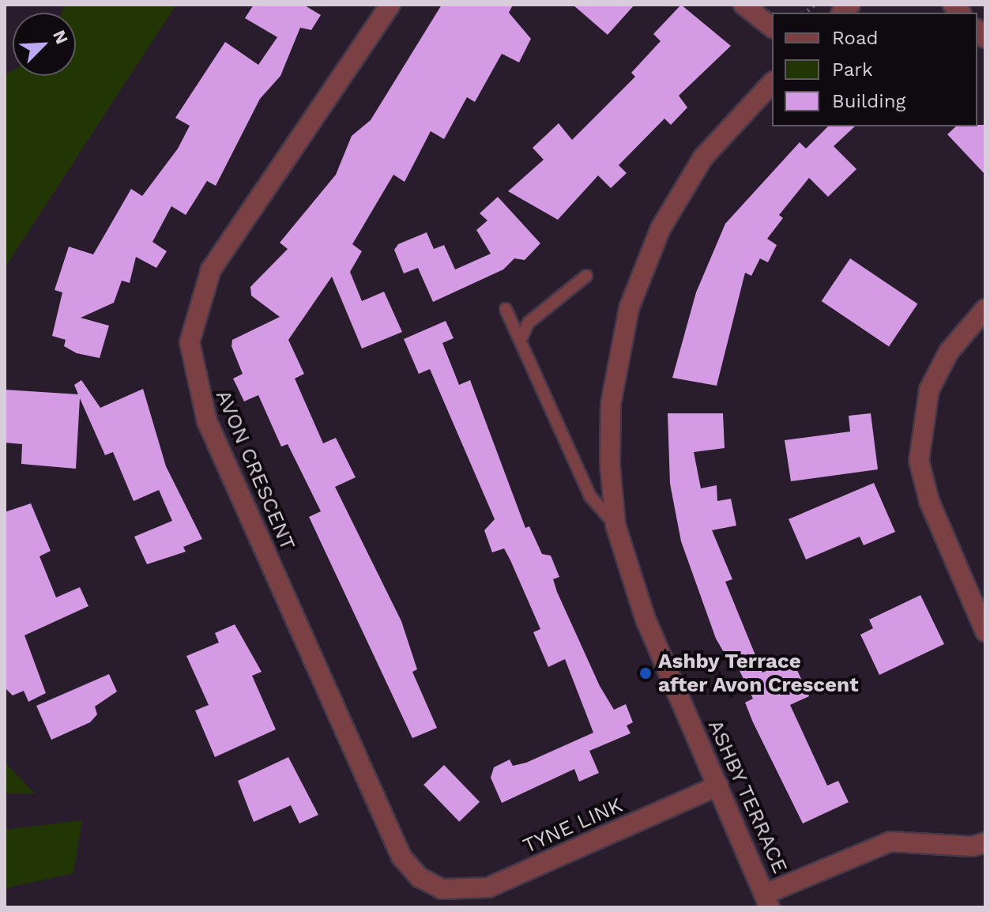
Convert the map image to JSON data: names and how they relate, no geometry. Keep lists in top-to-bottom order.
{
  "streets": {
    "street": ["AVON CRESCENT", "ASHBY TERRACE", "TYNE LINK"]
  },
  "crossings": [
    ["AVON CRESCENT", "TYNE LINK"],
    ["ASHBY TERRACE", "TYNE LINK"]
  ],
  "places": ["Ashby Terrace after Avon Crescent"],
  "legend": ["Road", "Park", "Building"],
  "north": "top right"
}
